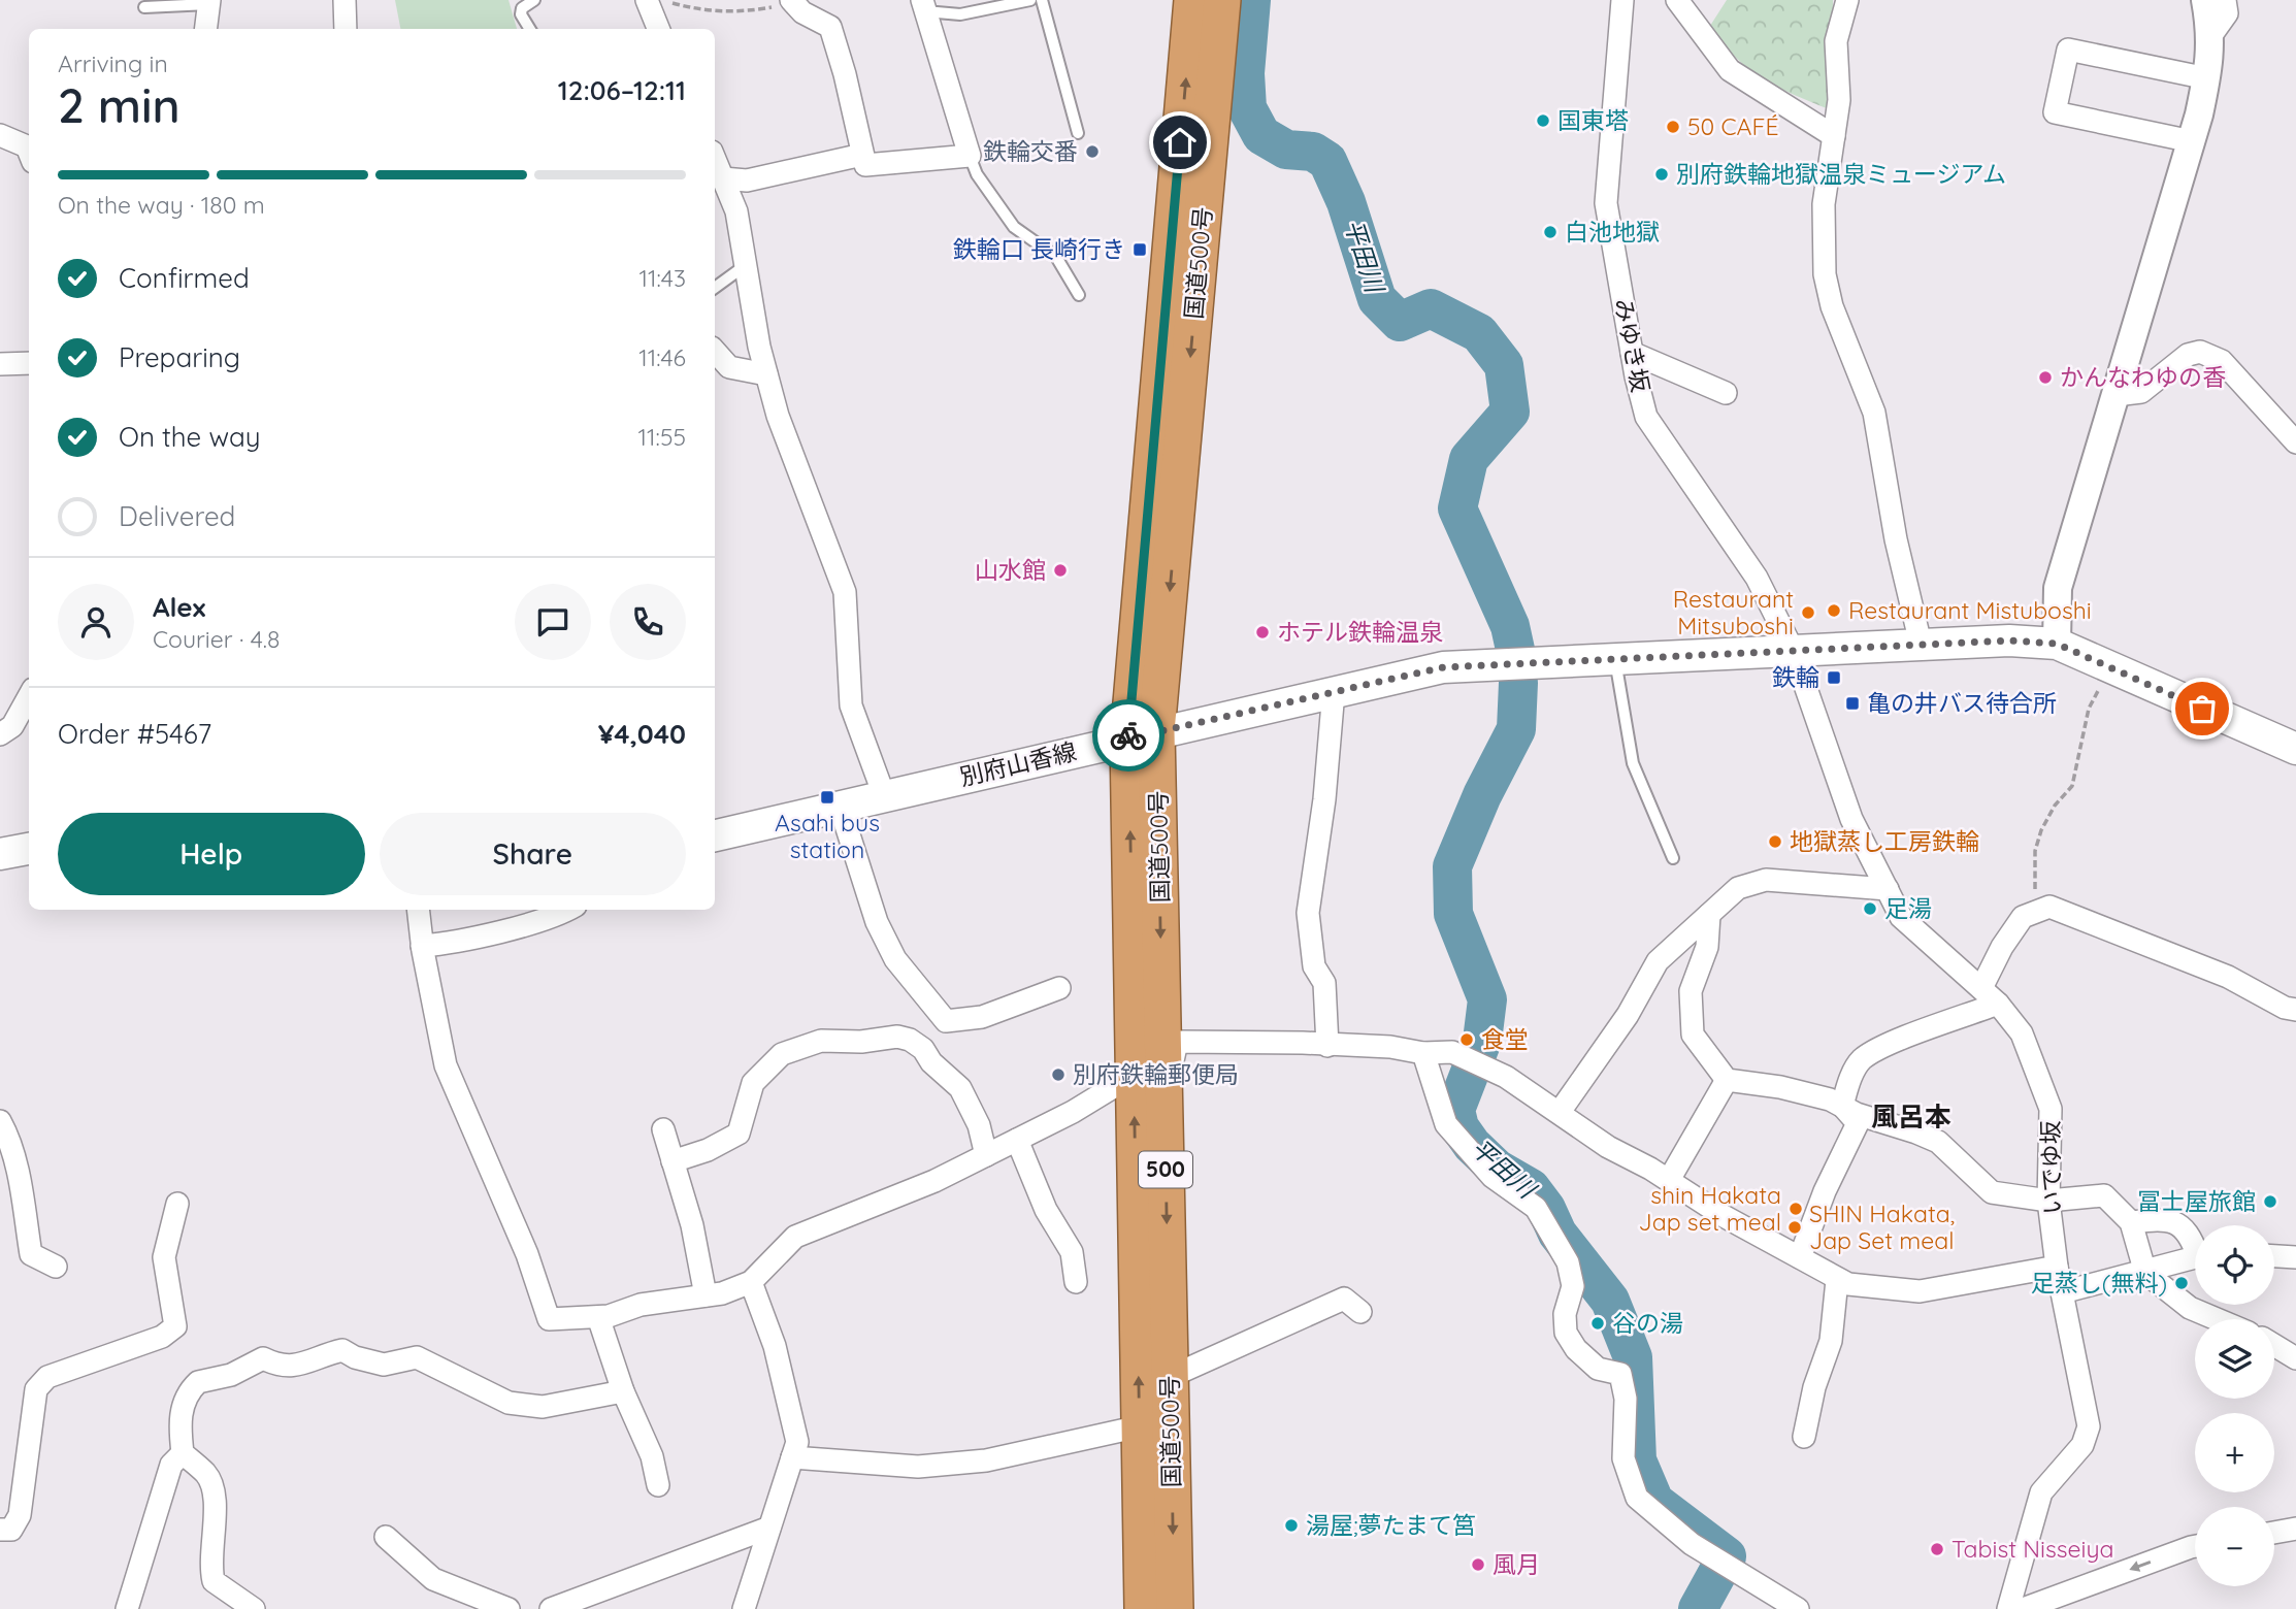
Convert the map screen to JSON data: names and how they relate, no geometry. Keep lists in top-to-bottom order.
{
  "streets": {
    "highway": ["国道500号", "500"],
    "main road": ["別府山香線"],
    "street": ["みゆき坂", "いでゆ坂"]
  },
  "crossings": [
    ["国道500号", "別府山香線"],
    ["みゆき坂", "別府山香線"],
    ["みゆき坂", "いでゆ坂"],
    ["別府山香線", "いでゆ坂"]
  ],
  "districts": ["風呂本"],
  "water": ["平田川"],
  "places": {
    "other": [
      "国東塔",
      "50 CAFÉ",
      "鉄輪交番",
      "別府鉄輪地獄温泉ミュージアム",
      "白池地獄",
      "かんなわゆの香",
      "山水館",
      "Restaurant Mistuboshi",
      "Restaurant Mitsuboshi",
      "ホテル鉄輪温泉",
      "地獄蒸し工房鉄輪",
      "足湯",
      "食堂",
      "別府鉄輪郵便局",
      "冨士屋旅館",
      "shin Hakata Jap set meal",
      "SHIN Hakata, Jap Set meal",
      "足蒸し(無料)",
      "谷の湯",
      "湯屋;夢たまて筥",
      "Tabist Nisseiya",
      "風月"
    ],
    "transit": [
      "鉄輪口 長崎行き",
      "鉄輪",
      "亀の井バス待合所",
      "Asahi bus station"
    ]
  },
  "page": {
    "heading": ["2 min", "Arriving in", "12:06–12:11"],
    "panel": [
      "Alex",
      "Courier · 4.8",
      "Order #5467",
      "¥4,040"
    ],
    "bar": "On the way · 180 m",
    "list": [
      ["Confirmed", "11:43"],
      ["Preparing", "11:46"],
      ["On the way", "11:55"],
      "Delivered"
    ],
    "buttons": ["Help", "Share"],
    "map_buttons": ["+", "−"]
  }
}
